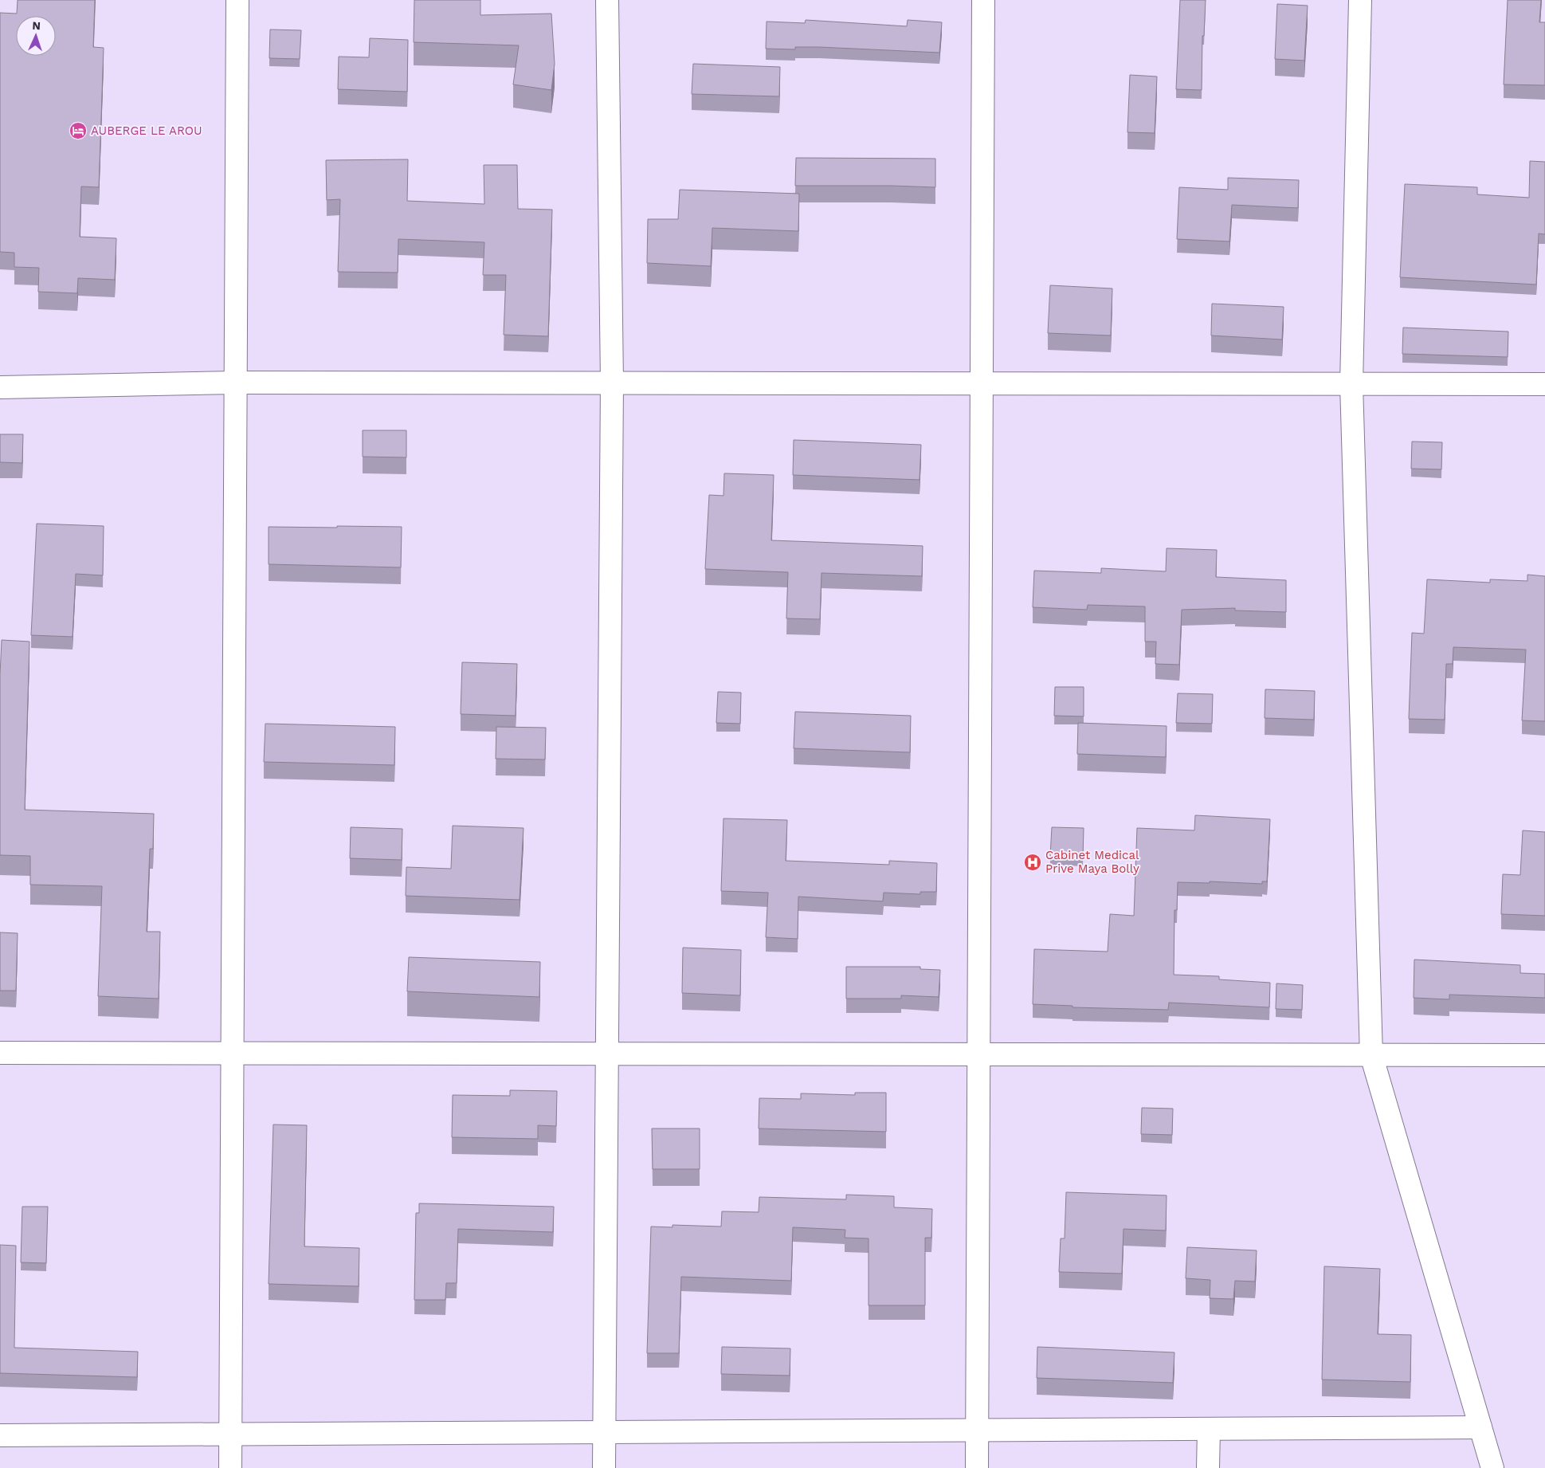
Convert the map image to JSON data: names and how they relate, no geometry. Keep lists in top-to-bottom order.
{
  "places": {
    "hotel": ["AUBERGE LE AROU"],
    "hospital": ["Cabinet Medical Prive Maya Bolly"]
  },
  "north": "top"
}
